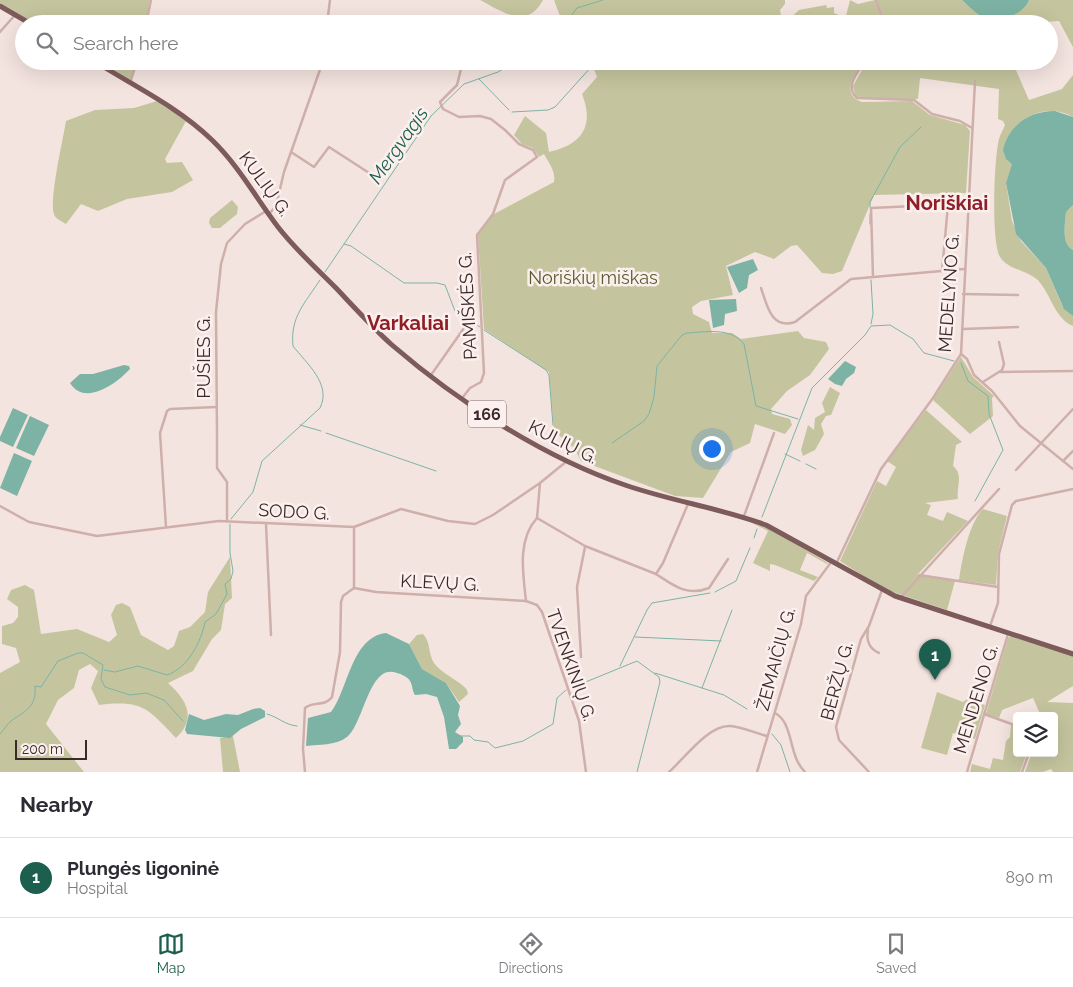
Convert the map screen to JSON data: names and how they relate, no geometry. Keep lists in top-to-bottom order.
{
  "streets": {
    "main road": ["KULIŲ G.", "166"],
    "street": [
      "MEDELYNO G.",
      "PAMIŠKĖS G.",
      "PUŠIES G.",
      "SODO G.",
      "KLEVŲ G.",
      "ŽEMAIČIŲ G.",
      "TVENKINIŲ G.",
      "BERŽŲ G.",
      "MENDENO G."
    ]
  },
  "crossings": [
    ["KULIŲ G.", "MEDELYNO G."],
    ["KULIŲ G.", "PAMIŠKĖS G."],
    ["KULIŲ G.", "PUŠIES G."],
    ["KULIŲ G.", "166"],
    ["KULIŲ G.", "SODO G."],
    ["KULIŲ G.", "ŽEMAIČIŲ G."],
    ["KULIŲ G.", "BERŽŲ G."],
    ["MEDELYNO G.", "ŽEMAIČIŲ G."],
    ["PUŠIES G.", "SODO G."],
    ["166", "MENDENO G."],
    ["KLEVŲ G.", "TVENKINIŲ G."]
  ],
  "districts": ["Noriškiai", "Varkaliai"],
  "water": ["Mergvagis"],
  "parks": ["Noriškių miškas"],
  "scale_bar": "200 m",
  "page": {
    "search": "Search here",
    "pins": "1",
    "scale": "200 m",
    "heading": "Nearby",
    "list": [
      {
        "mark": "1",
        "name": "Plungės ligoninė",
        "note": "Hospital",
        "value": "890 m"
      }
    ],
    "nav": ["Map", "Directions", "Saved"]
  }
}
